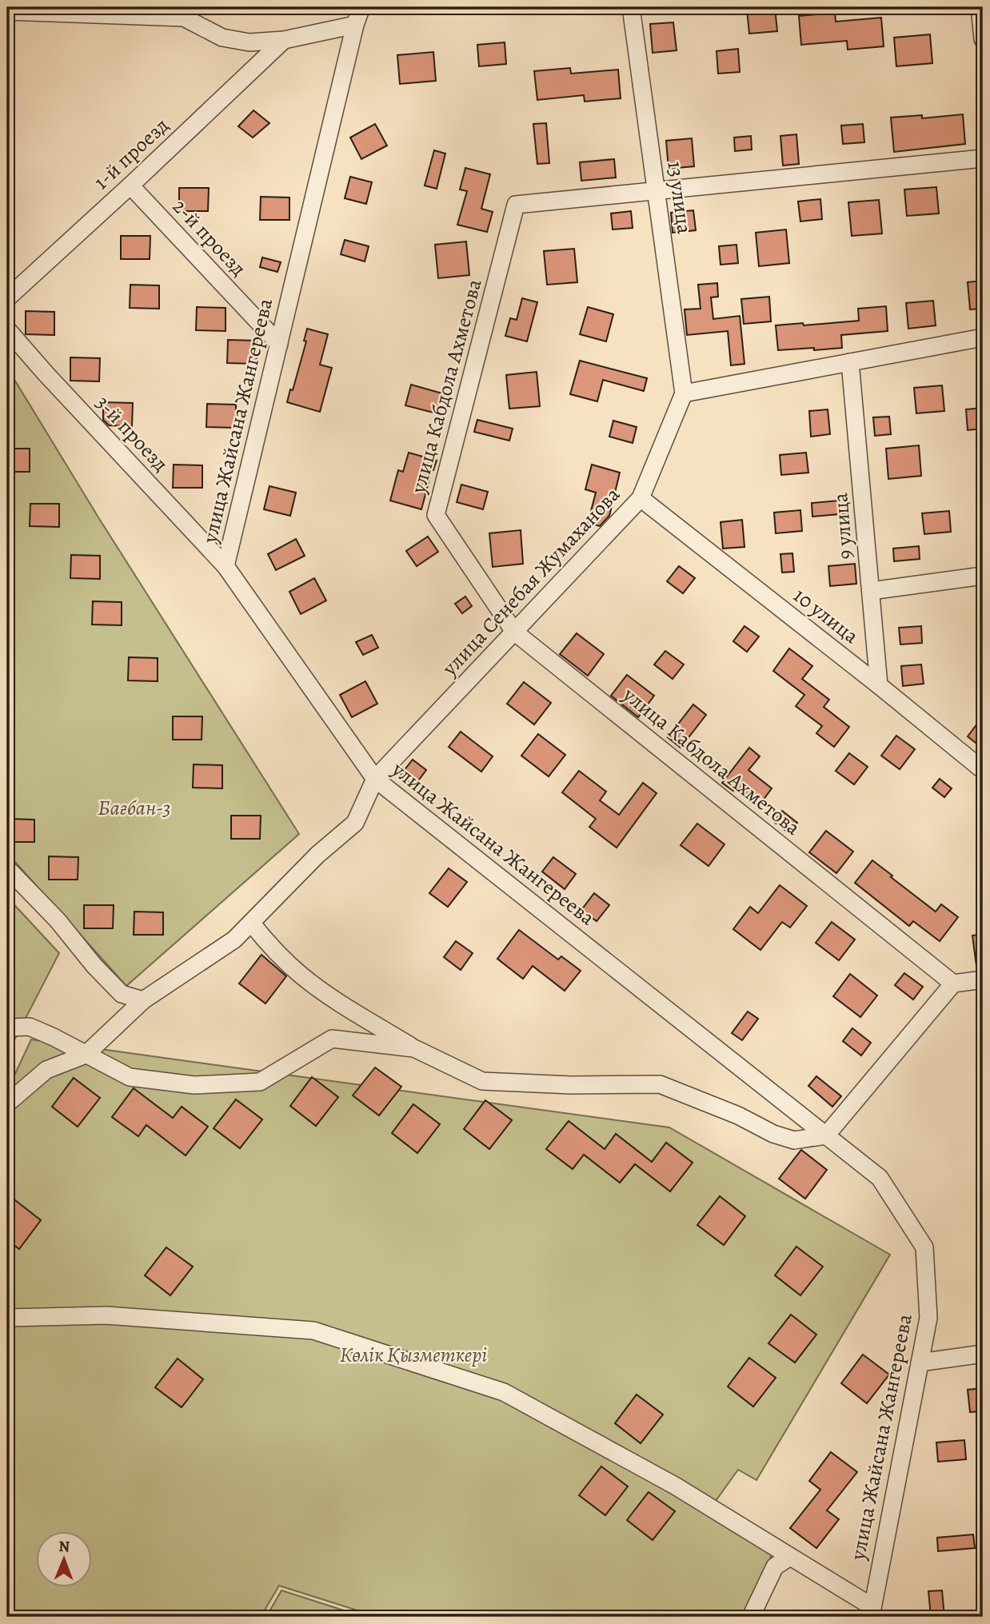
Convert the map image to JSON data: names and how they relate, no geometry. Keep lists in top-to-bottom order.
{
  "streets": {
    "street": [
      "1-й проезд",
      "13 улица",
      "2-й проезд",
      "улица Кабдола Ахметова",
      "улица Жайсана Жангереева",
      "3-й проезд",
      "9 улица",
      "улица Сенебая Жумаханова",
      "10 улица"
    ]
  },
  "crossings": [
    ["1-й проезд", "2-й проезд"],
    ["13 улица", "улица Кабдола Ахметова"],
    ["13 улица", "улица Сенебая Жумаханова"],
    ["2-й проезд", "улица Жайсана Жангереева"],
    ["улица Кабдола Ахметова", "улица Сенебая Жумаханова"],
    ["улица Жайсана Жангереева", "3-й проезд"],
    ["улица Жайсана Жангереева", "улица Сенебая Жумаханова"],
    ["9 улица", "10 улица"],
    ["улица Сенебая Жумаханова", "10 улица"]
  ],
  "parks": ["Бағбан-3", "Көлік Қызметкері"],
  "north": "top"
}
